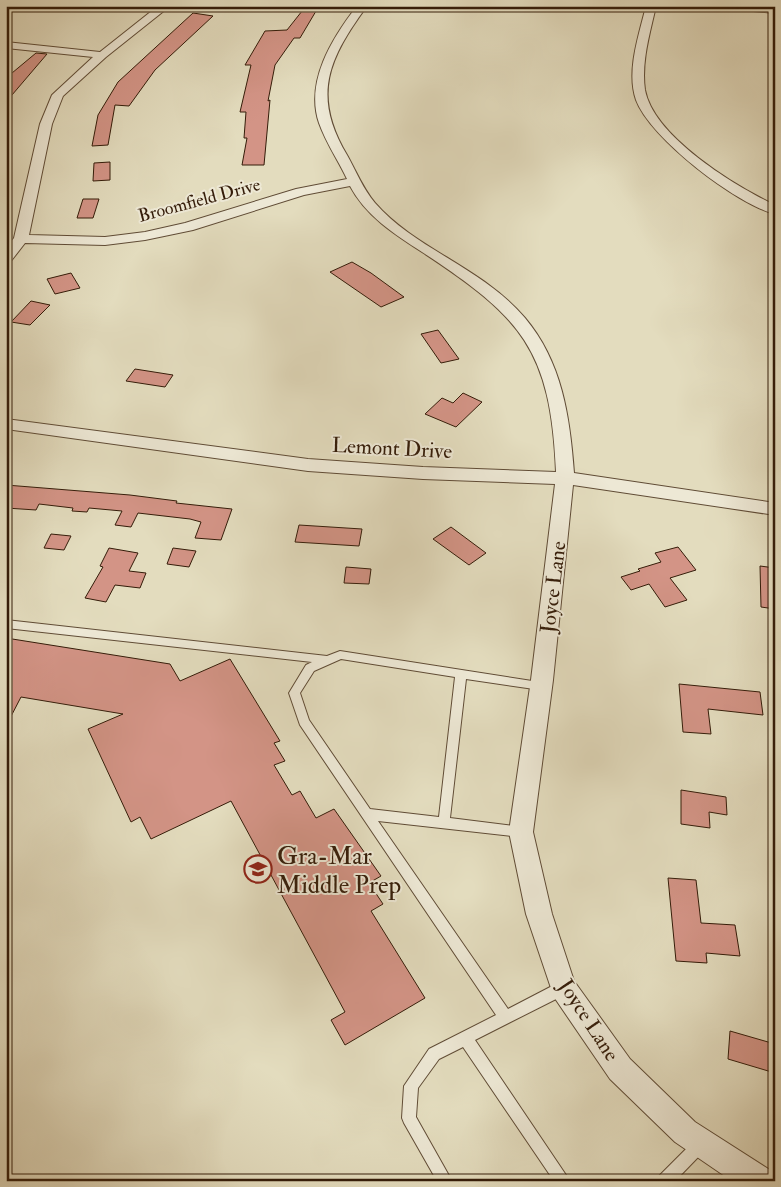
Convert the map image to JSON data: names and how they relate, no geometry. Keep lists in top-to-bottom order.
{
  "streets": {
    "street": ["Broomfield Drive", "Lemont Drive", "Joyce Lane"]
  },
  "crossings": [
    ["Broomfield Drive", "Joyce Lane"],
    ["Lemont Drive", "Joyce Lane"]
  ],
  "places": {
    "school or university": ["Gra-Mar Middle Prep"]
  }
}
